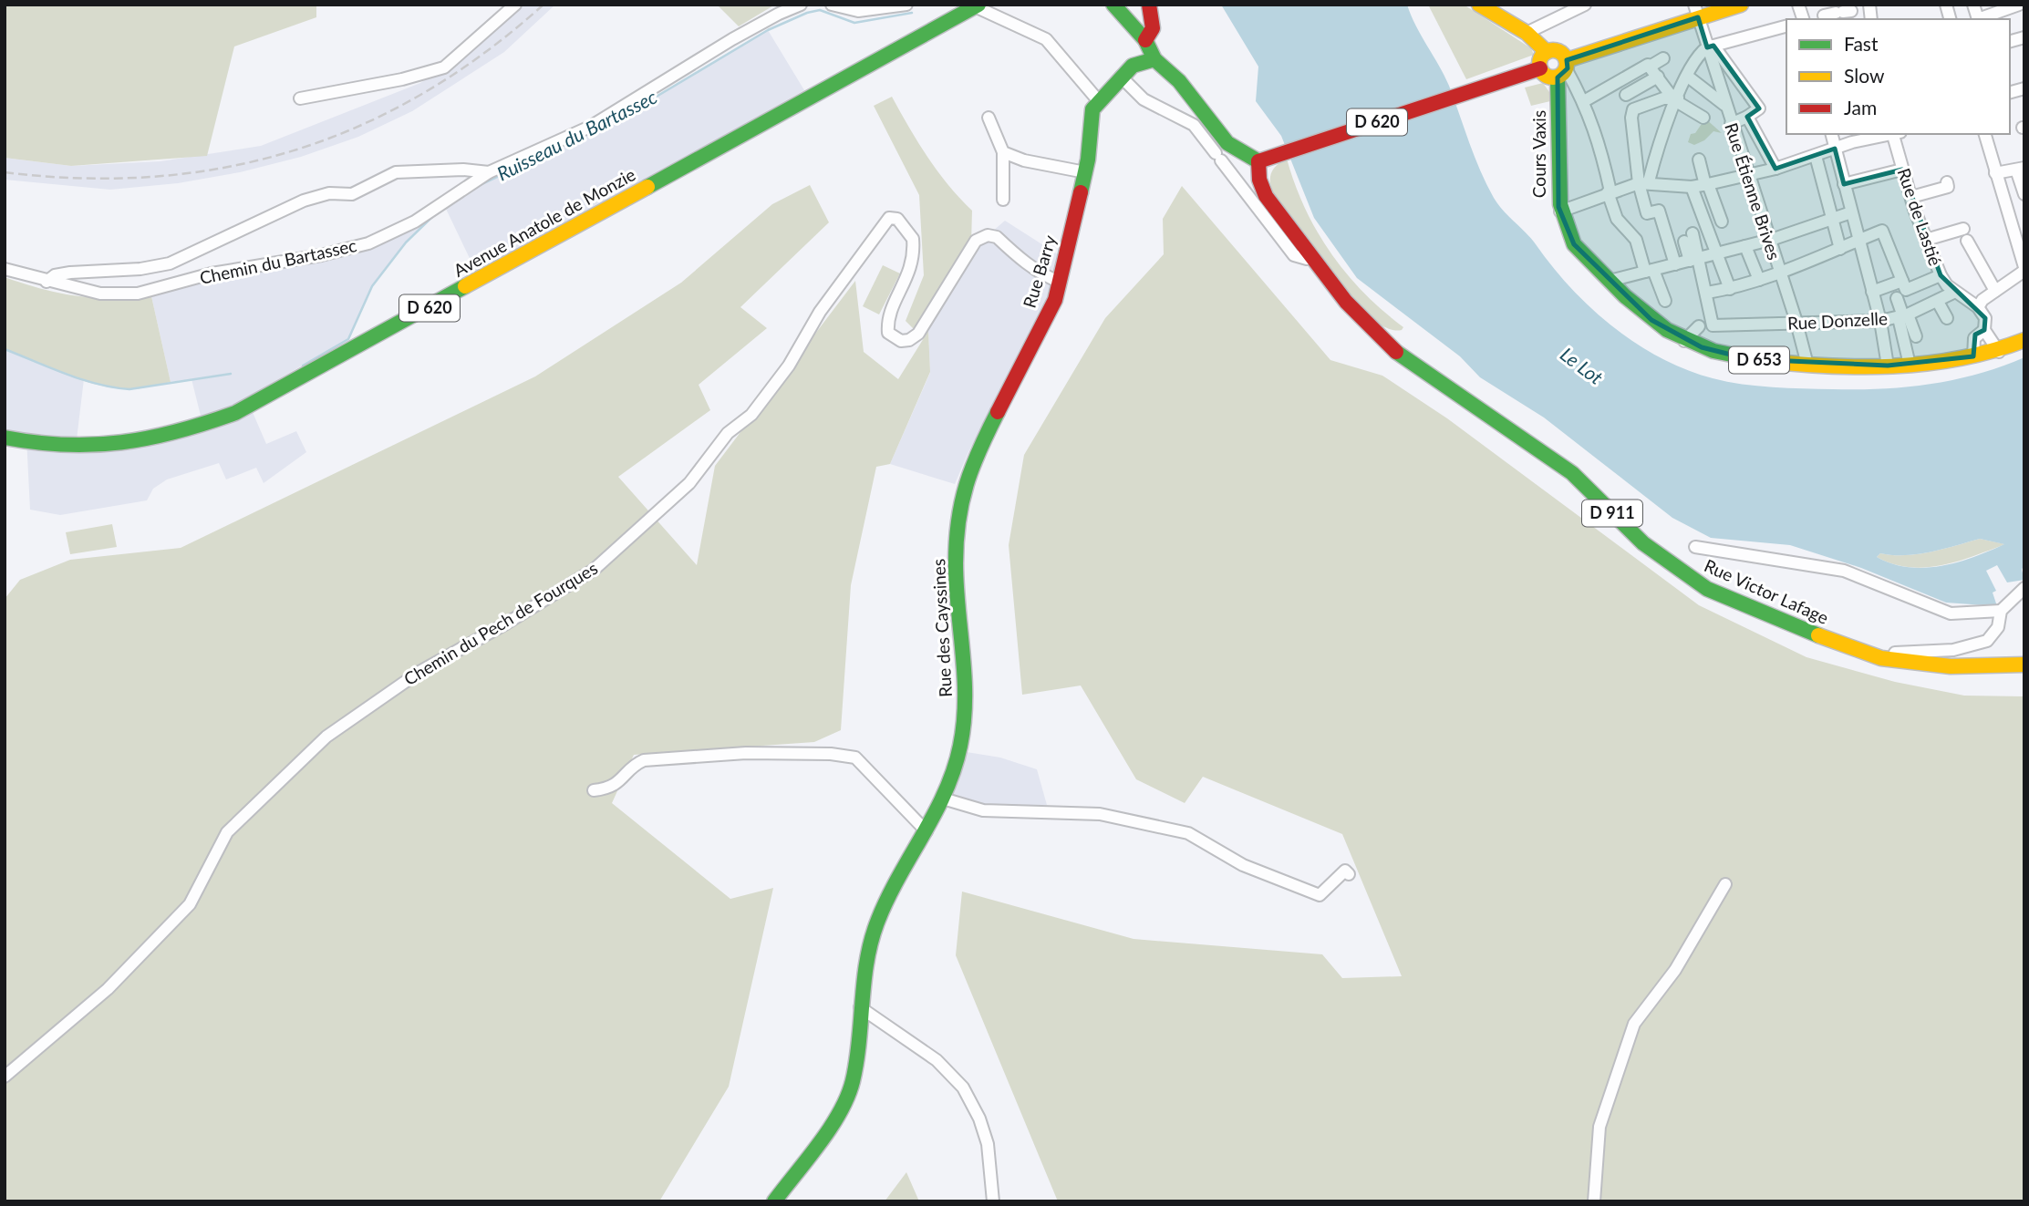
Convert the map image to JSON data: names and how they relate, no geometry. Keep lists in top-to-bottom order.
{
  "streets": {
    "main road": [
      "D 620",
      "Cours Vaxis",
      "Avenue Anatole de Monzie",
      "Rue Barry",
      "D 653",
      "D 911",
      "Rue Victor Lafage",
      "Rue des Cayssines"
    ],
    "street": [
      "Rue Étienne Brives",
      "Rue de Lastié",
      "Chemin du Bartassec",
      "Rue Donzelle",
      "Chemin du Pech de Fourques"
    ]
  },
  "crossings": [
    ["D 620", "Cours Vaxis"],
    ["D 620", "D 911"],
    ["Cours Vaxis", "D 653"],
    ["Rue Étienne Brives", "Rue Donzelle"],
    ["Rue Étienne Brives", "D 653"],
    ["Rue de Lastié", "Rue Donzelle"],
    ["Rue de Lastié", "D 653"],
    ["Rue Barry", "Chemin du Pech de Fourques"],
    ["Rue Barry", "Rue des Cayssines"],
    ["D 911", "Rue Victor Lafage"]
  ],
  "water": ["Ruisseau du Bartassec", "Le Lot"],
  "legend": ["Fast", "Slow", "Jam"]
}
